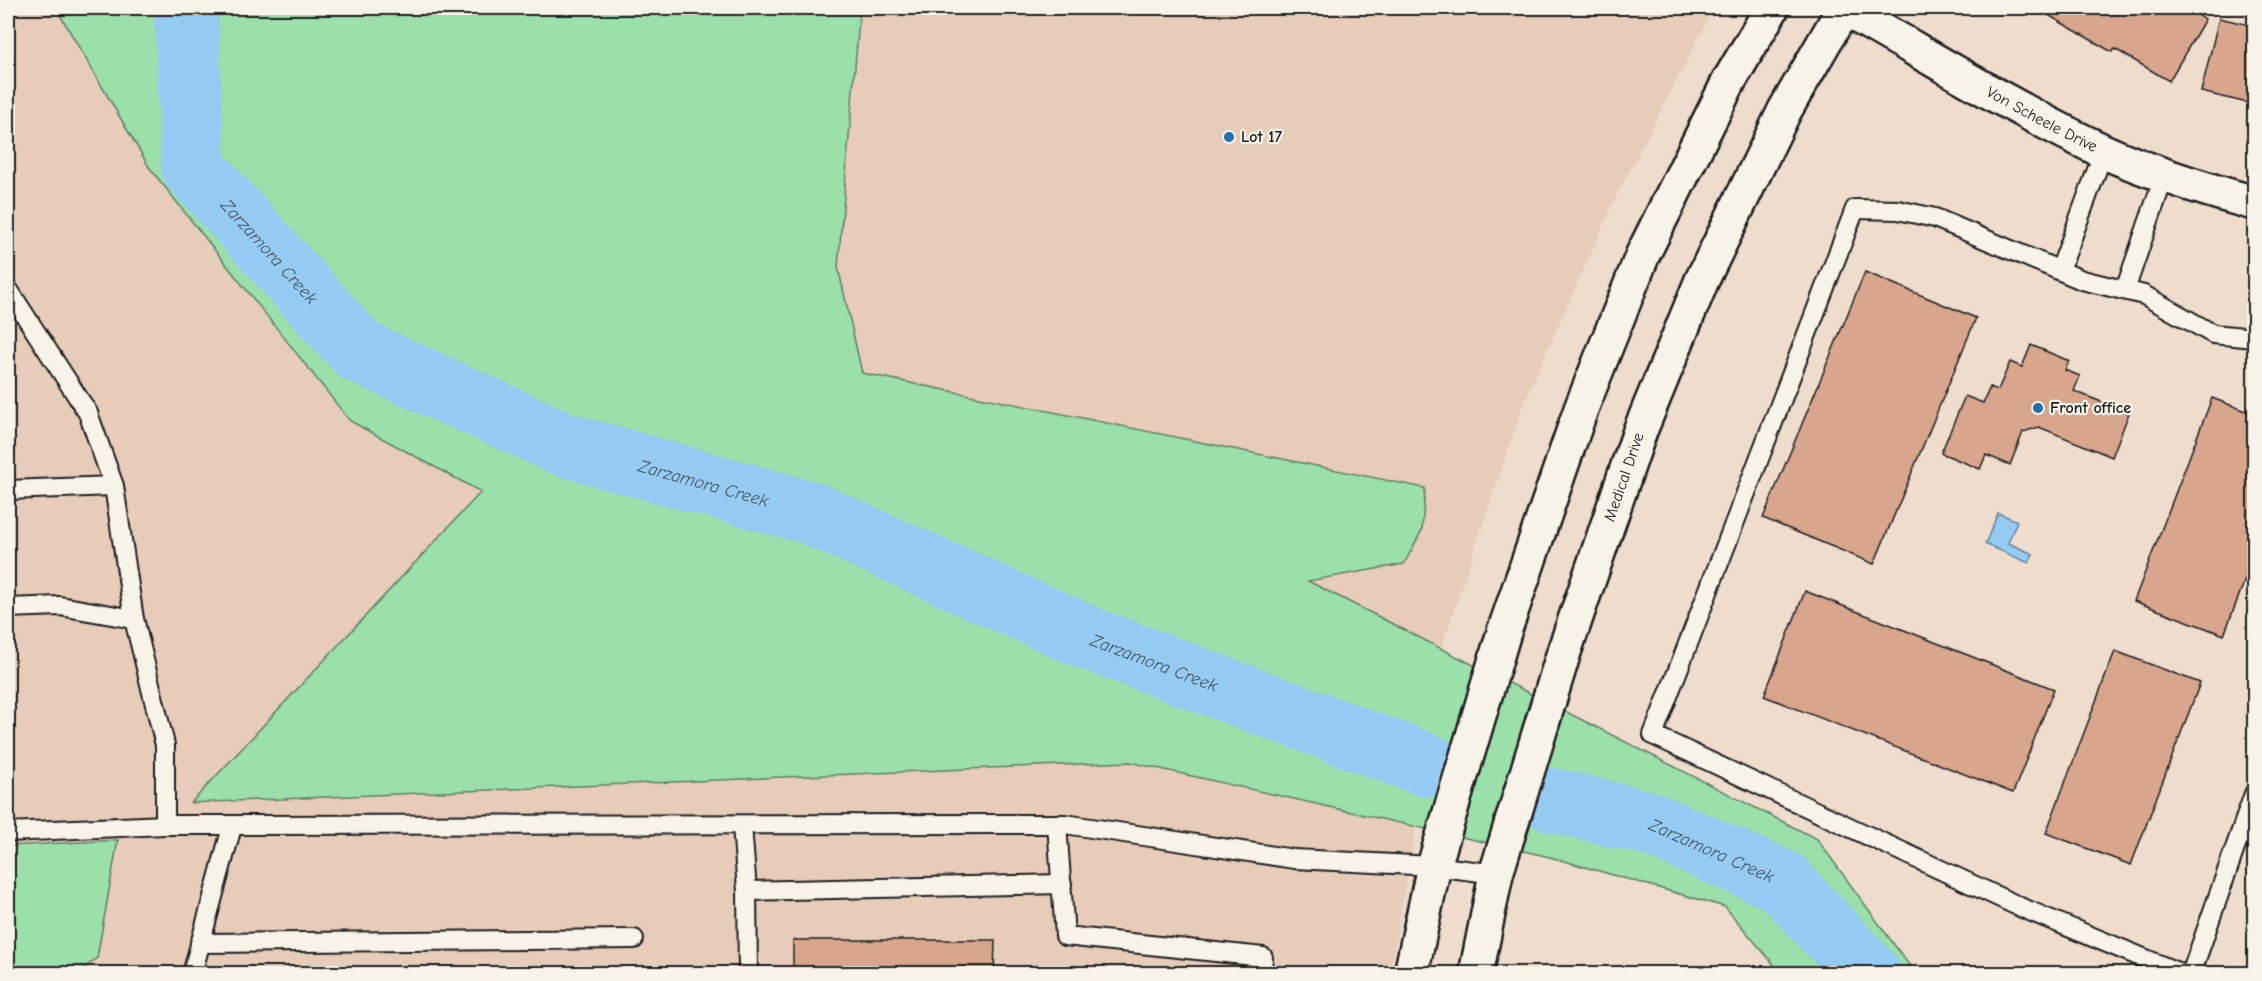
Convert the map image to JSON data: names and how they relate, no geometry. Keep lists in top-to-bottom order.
{
  "streets": {
    "street": ["Von Scheele Drive", "Medical Drive"]
  },
  "crossings": [
    ["Von Scheele Drive", "Medical Drive"]
  ],
  "water": ["Zarzamora Creek"],
  "places": ["Lot 17", "Front office"]
}
